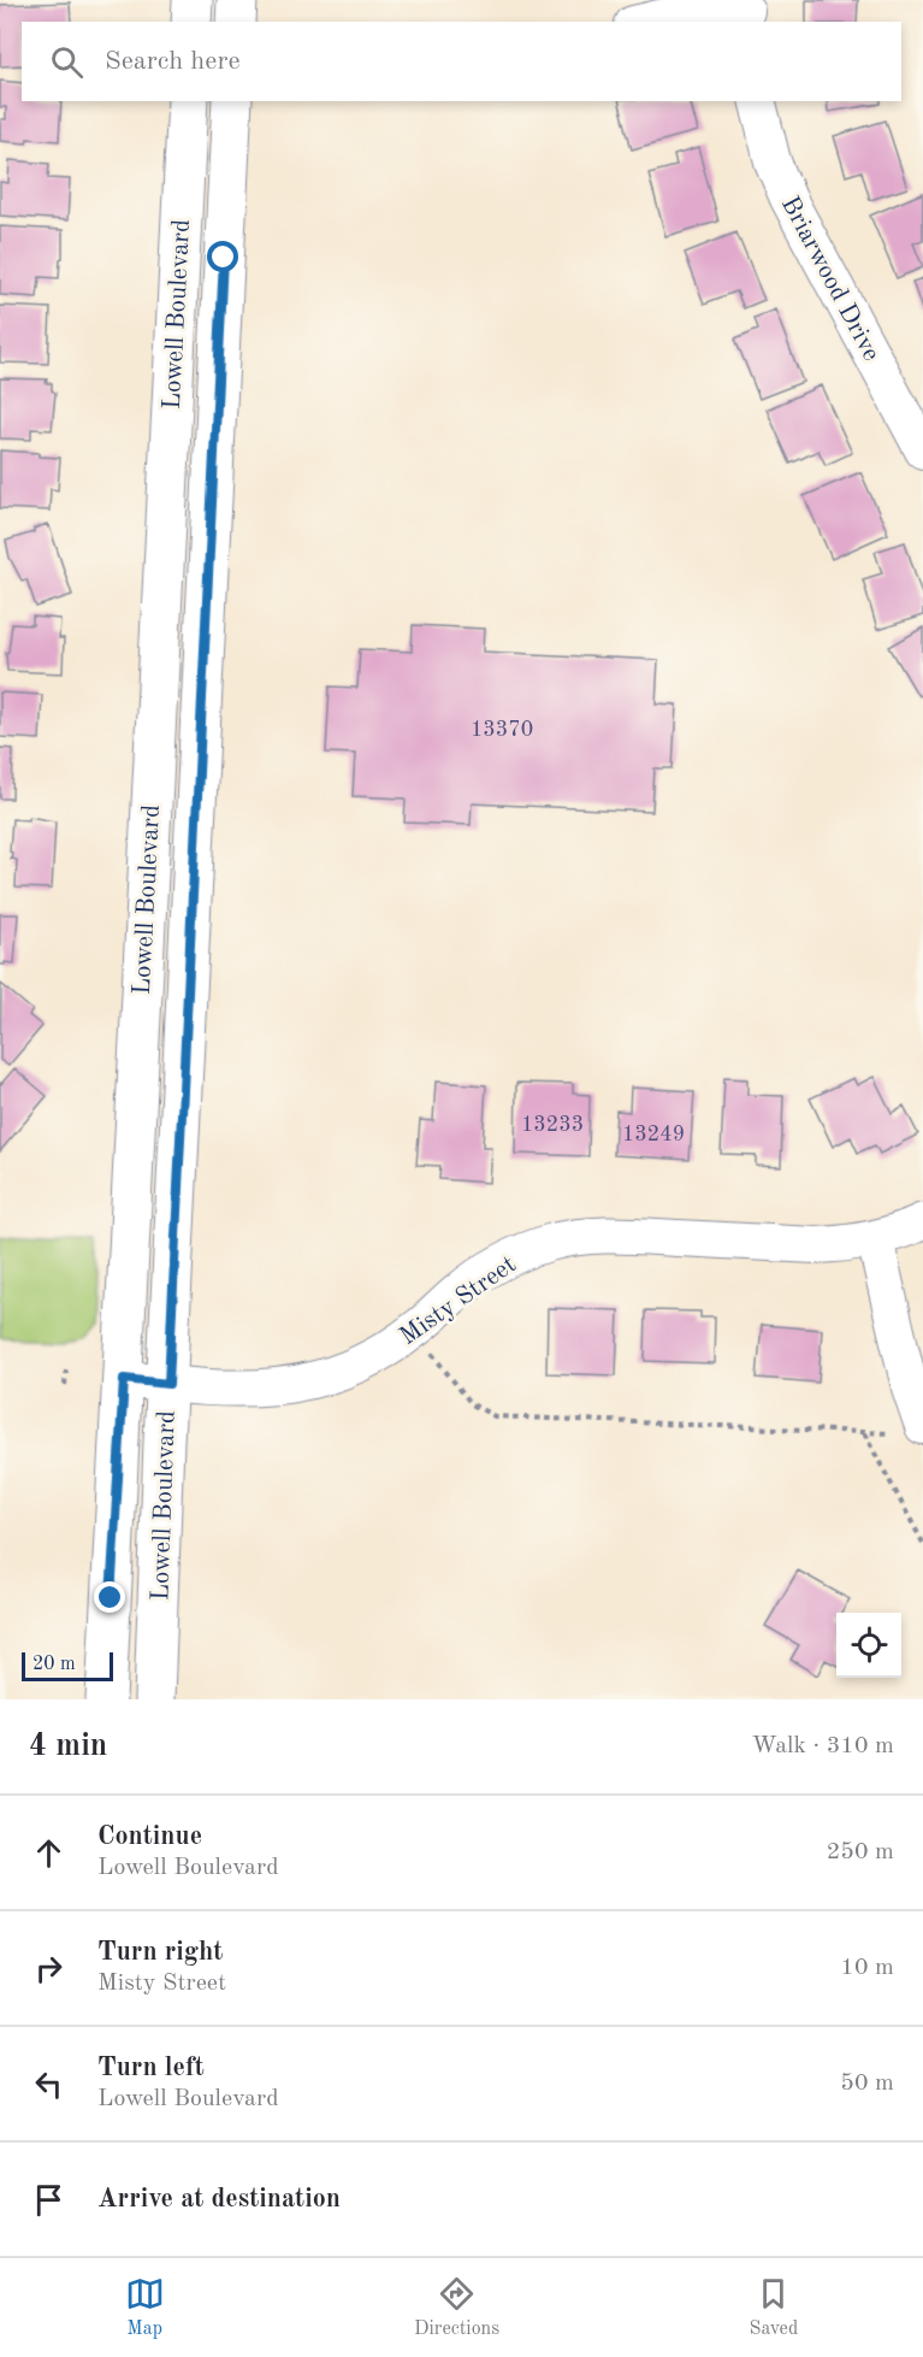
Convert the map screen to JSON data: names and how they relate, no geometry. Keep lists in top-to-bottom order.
{
  "streets": {
    "main road": ["Lowell Boulevard"],
    "street": ["Briarwood Drive", "Misty Street"]
  },
  "crossings": [
    ["Lowell Boulevard", "Misty Street"]
  ],
  "house_numbers": ["13370", "13233", "13249"],
  "scale_bar": "20 m",
  "page": {
    "search": "Search here",
    "scale": "20 m",
    "heading": ["4 min", "Walk · 310 m"],
    "list": [
      ["Continue", "Lowell Boulevard", "250 m"],
      ["Turn right", "Misty Street", "10 m"],
      ["Turn left", "Lowell Boulevard", "50 m"],
      "Arrive at destination"
    ],
    "nav": ["Map", "Directions", "Saved"]
  }
}
